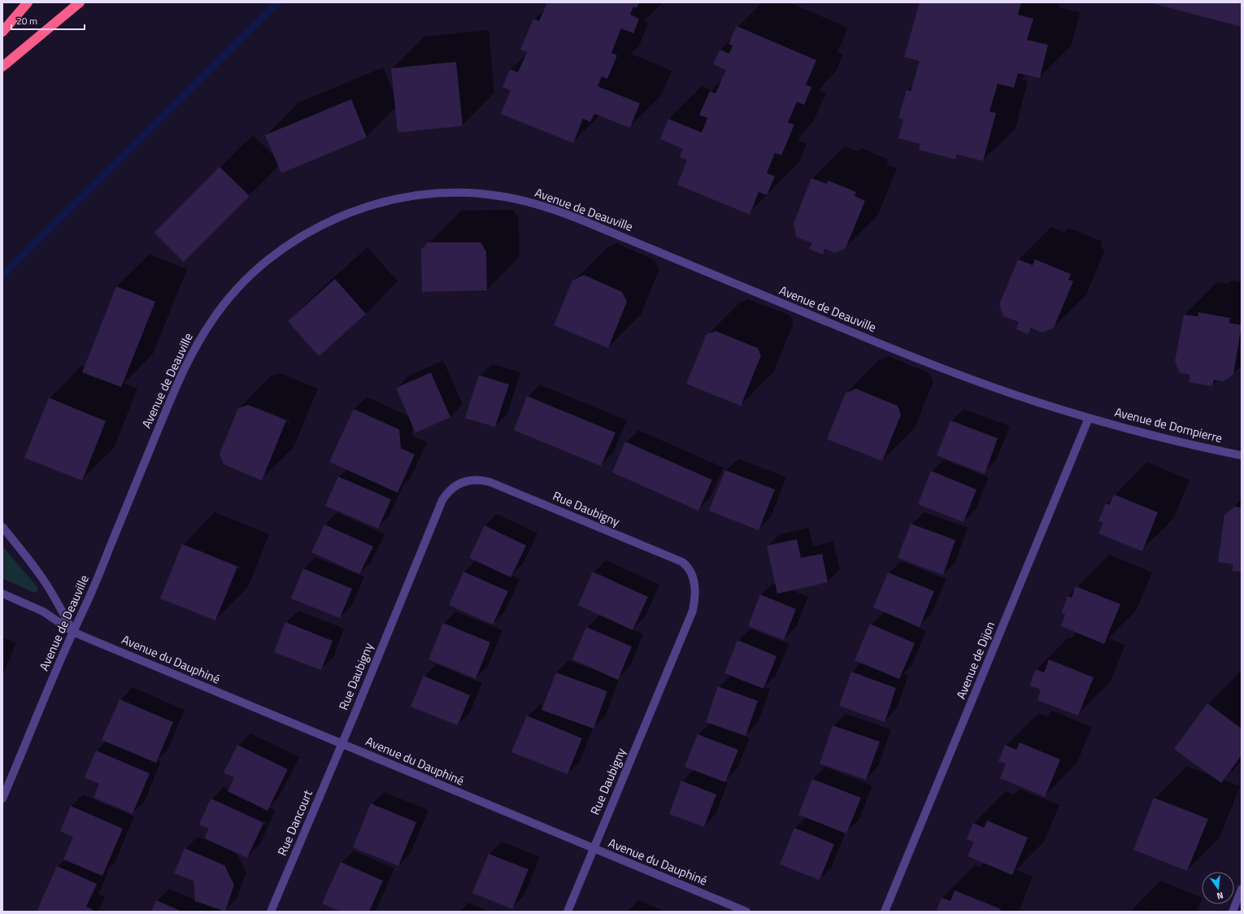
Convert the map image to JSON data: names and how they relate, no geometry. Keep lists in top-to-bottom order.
{
  "streets": {
    "street": [
      "Avenue de Deauville",
      "Avenue de Dompierre",
      "Rue Daubigny",
      "Avenue du Dauphiné",
      "Avenue de Dijon",
      "Rue Dancourt"
    ]
  },
  "crossings": [
    ["Avenue de Deauville", "Avenue de Dompierre"],
    ["Avenue de Deauville", "Avenue du Dauphiné"],
    ["Avenue de Deauville", "Avenue de Dijon"],
    ["Avenue de Dompierre", "Avenue de Dijon"],
    ["Rue Daubigny", "Avenue du Dauphiné"],
    ["Rue Daubigny", "Rue Dancourt"],
    ["Avenue du Dauphiné", "Rue Dancourt"]
  ],
  "scale_bar": "20 m",
  "north": "bottom"
}
